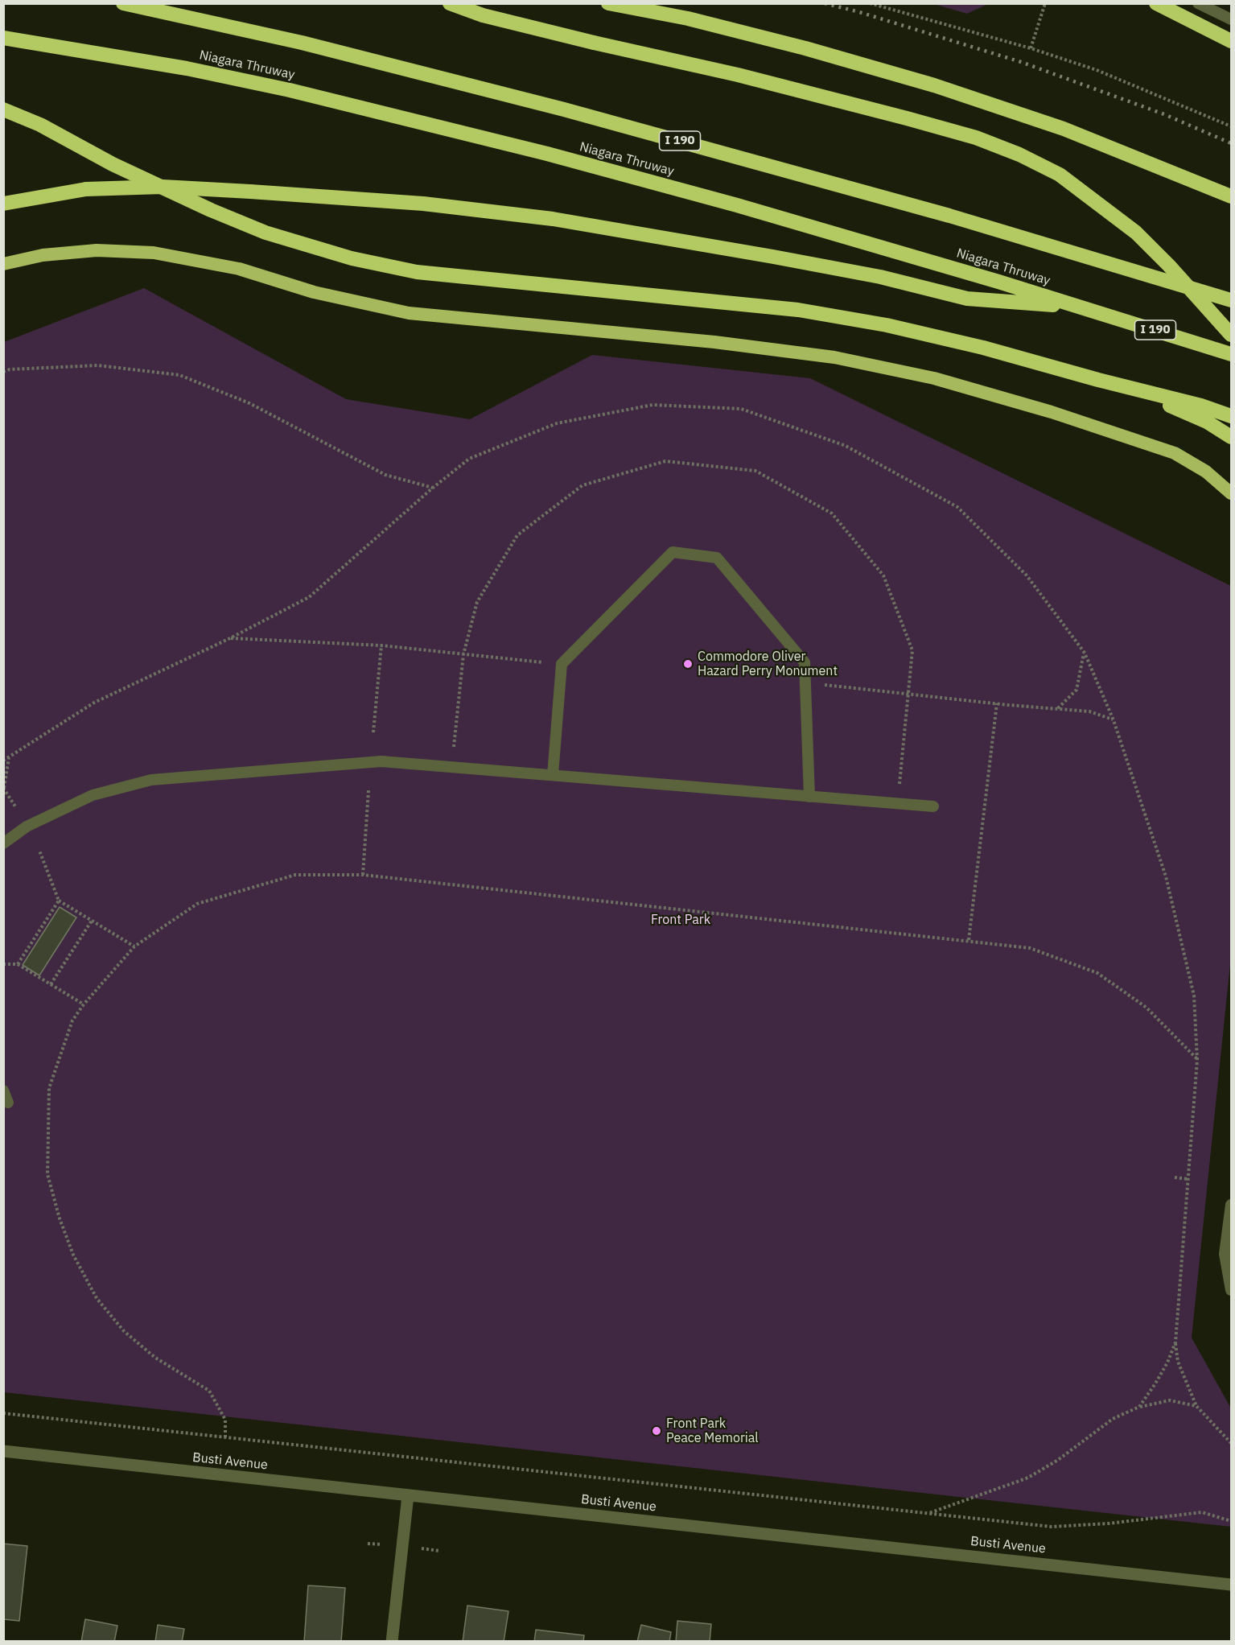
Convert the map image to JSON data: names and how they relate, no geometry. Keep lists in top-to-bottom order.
{
  "streets": {
    "highway": ["Niagara Thruway", "I 190"],
    "street": ["Busti Avenue"]
  },
  "parks": ["Front Park"],
  "places": ["Commodore Oliver Hazard Perry Monument", "Front Park Peace Memorial"]
}
